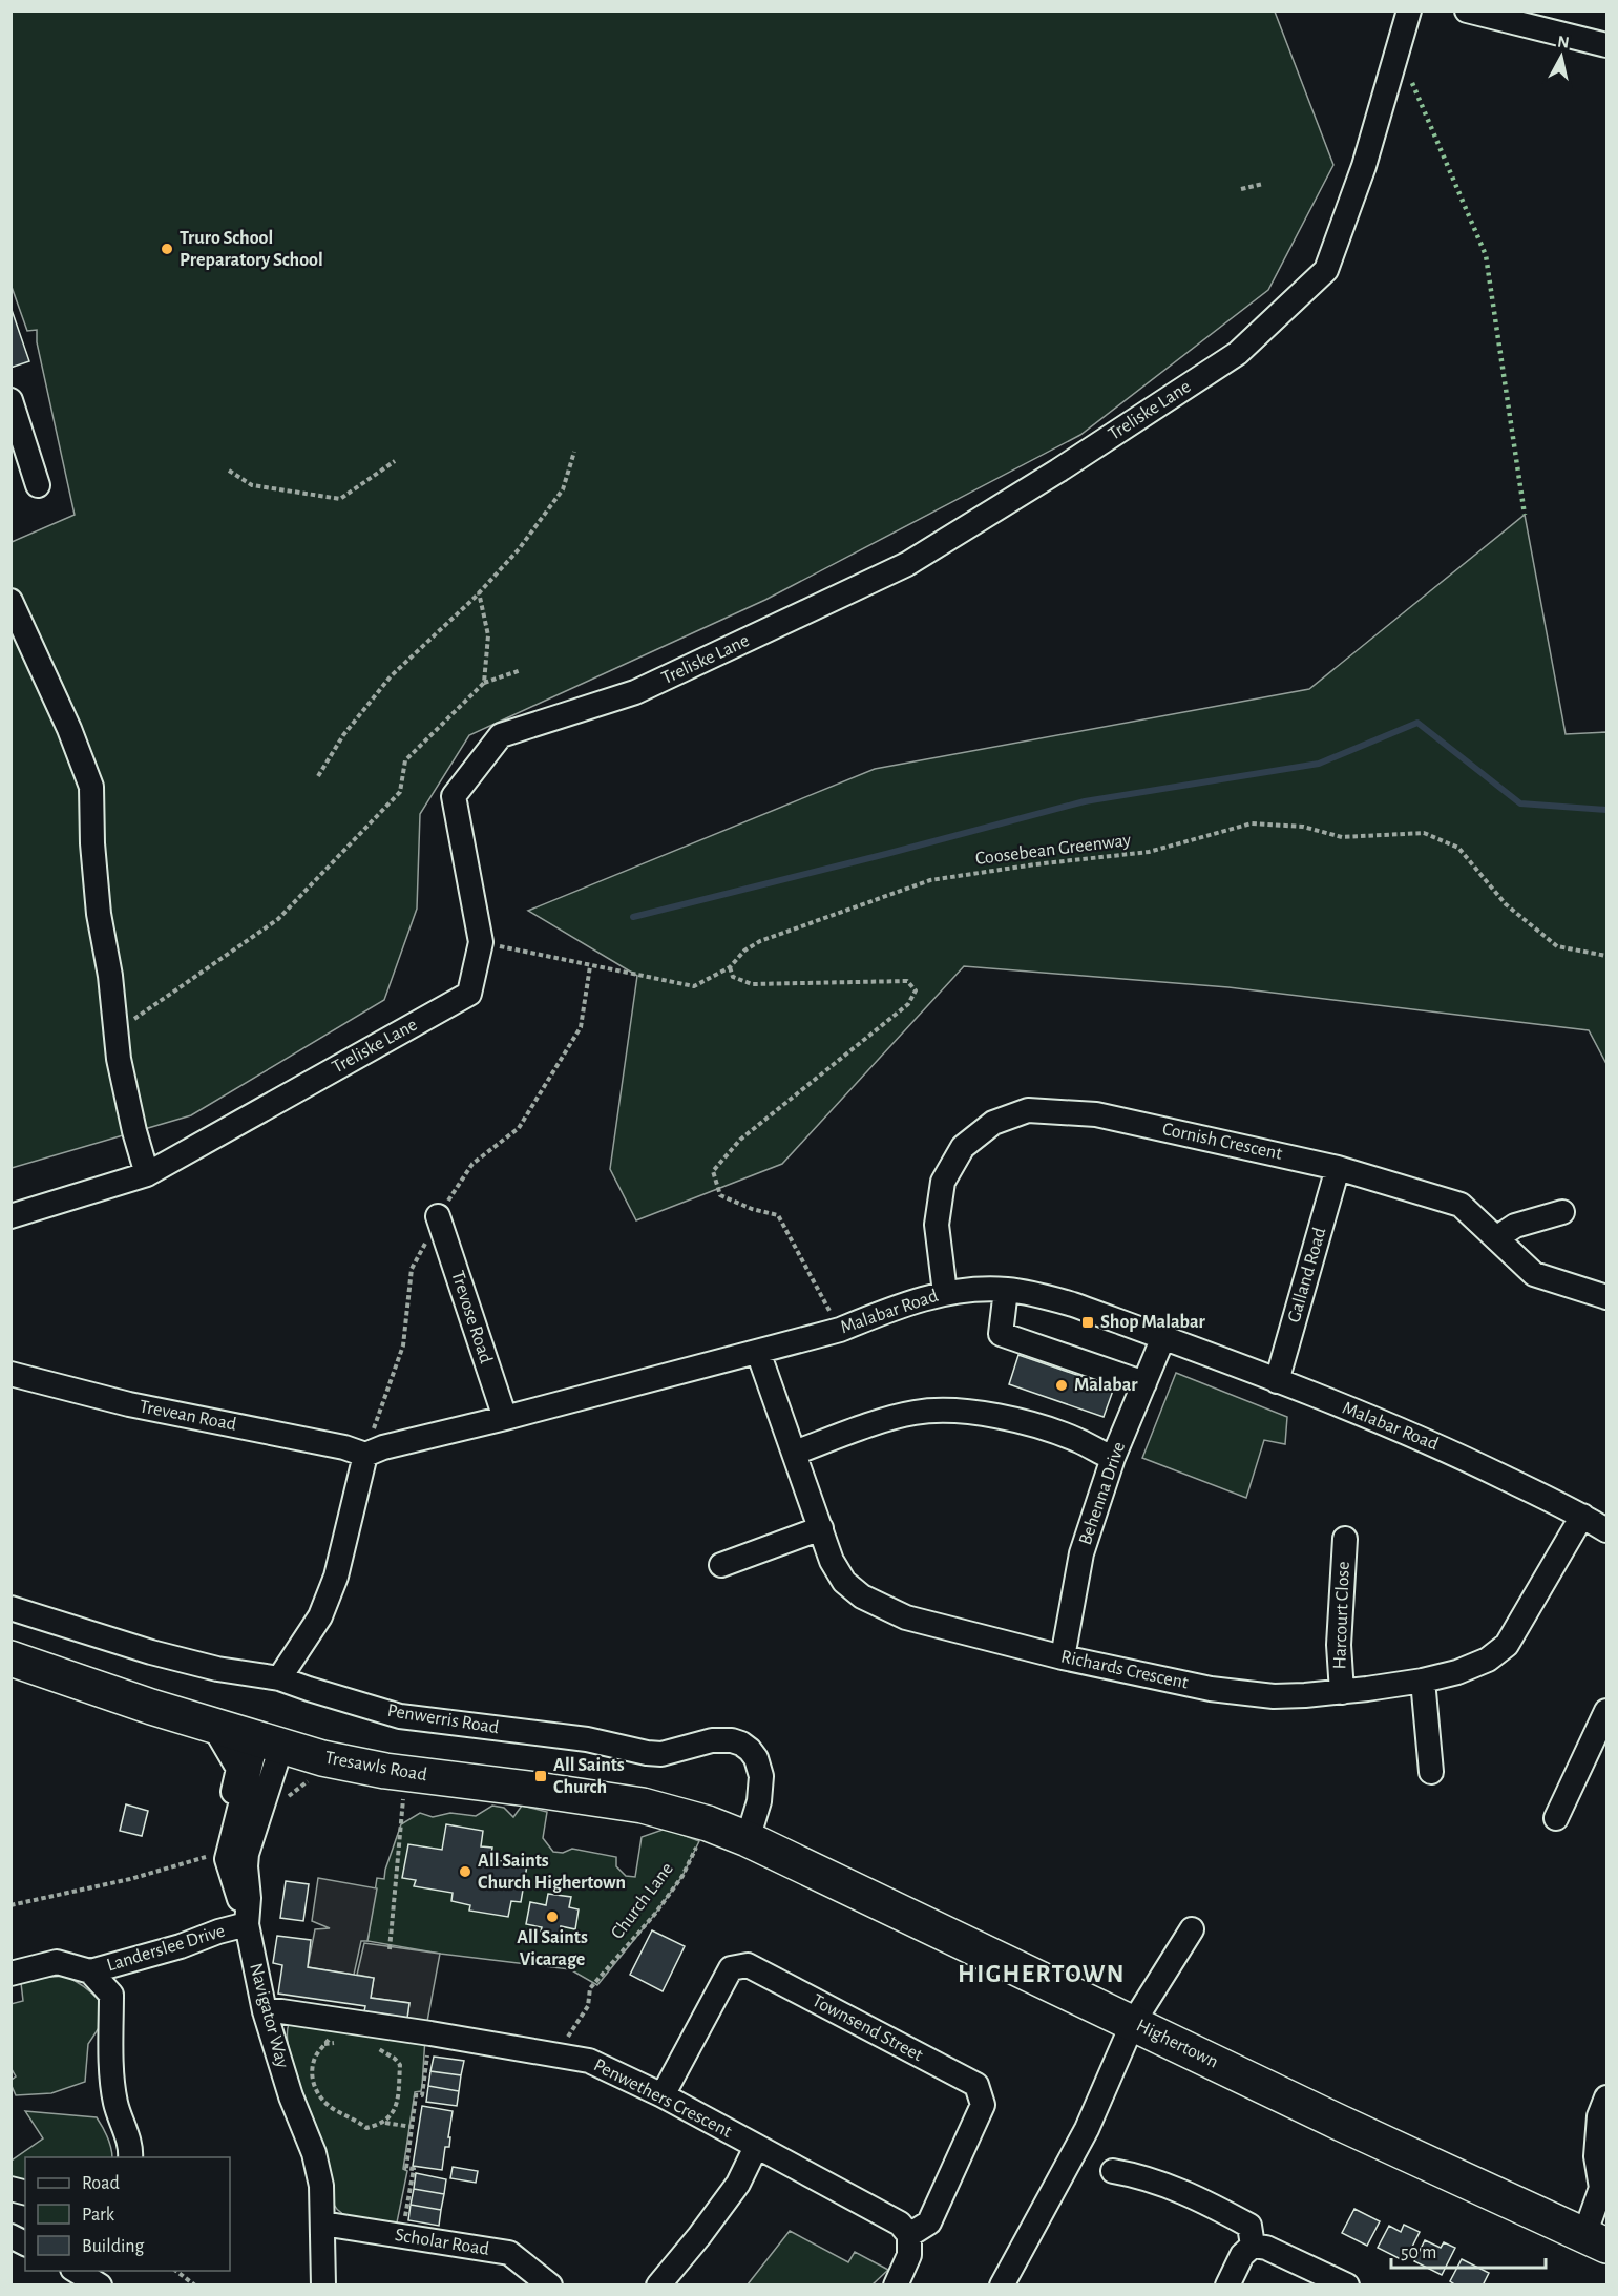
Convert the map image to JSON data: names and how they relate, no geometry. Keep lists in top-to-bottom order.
{
  "streets": {
    "highway": ["Tresawls Road", "Highertown"],
    "street": [
      "Treliske Lane",
      "Cornish Crescent",
      "Galland Road",
      "Malabar Road",
      "Trevose Road",
      "Trevean Road",
      "Behenna Drive",
      "Harcourt Close",
      "Richards Crescent",
      "Penwerris Road",
      "Landerslee Drive",
      "Navigator Way",
      "Townsend Street",
      "Penwethers Crescent",
      "Scholar Road"
    ],
    "path": ["Coosebean Greenway", "Church Lane"]
  },
  "crossings": [
    ["Treliske Lane", "Coosebean Greenway"],
    ["Cornish Crescent", "Galland Road"],
    ["Cornish Crescent", "Malabar Road"],
    ["Galland Road", "Malabar Road"],
    ["Malabar Road", "Trevose Road"],
    ["Malabar Road", "Trevean Road"],
    ["Malabar Road", "Behenna Drive"],
    ["Malabar Road", "Richards Crescent"],
    ["Behenna Drive", "Richards Crescent"],
    ["Harcourt Close", "Richards Crescent"],
    ["Penwerris Road", "Tresawls Road"],
    ["Penwerris Road", "Highertown"],
    ["Tresawls Road", "Church Lane"],
    ["Tresawls Road", "Navigator Way"],
    ["Tresawls Road", "Highertown"],
    ["Church Lane", "Penwethers Crescent"],
    ["Landerslee Drive", "Navigator Way"],
    ["Navigator Way", "Penwethers Crescent"],
    ["Navigator Way", "Scholar Road"],
    ["Townsend Street", "Penwethers Crescent"]
  ],
  "districts": ["HIGHERTOWN"],
  "places": {
    "other": [
      "Truro School Preparatory School",
      "Malabar",
      "All Saints Church Highertown",
      "All Saints Vicarage"
    ],
    "transit": ["Shop Malabar", "All Saints Church"]
  },
  "legend": ["Road", "Park", "Building"],
  "scale_bar": "50 m",
  "north": "top"
}
